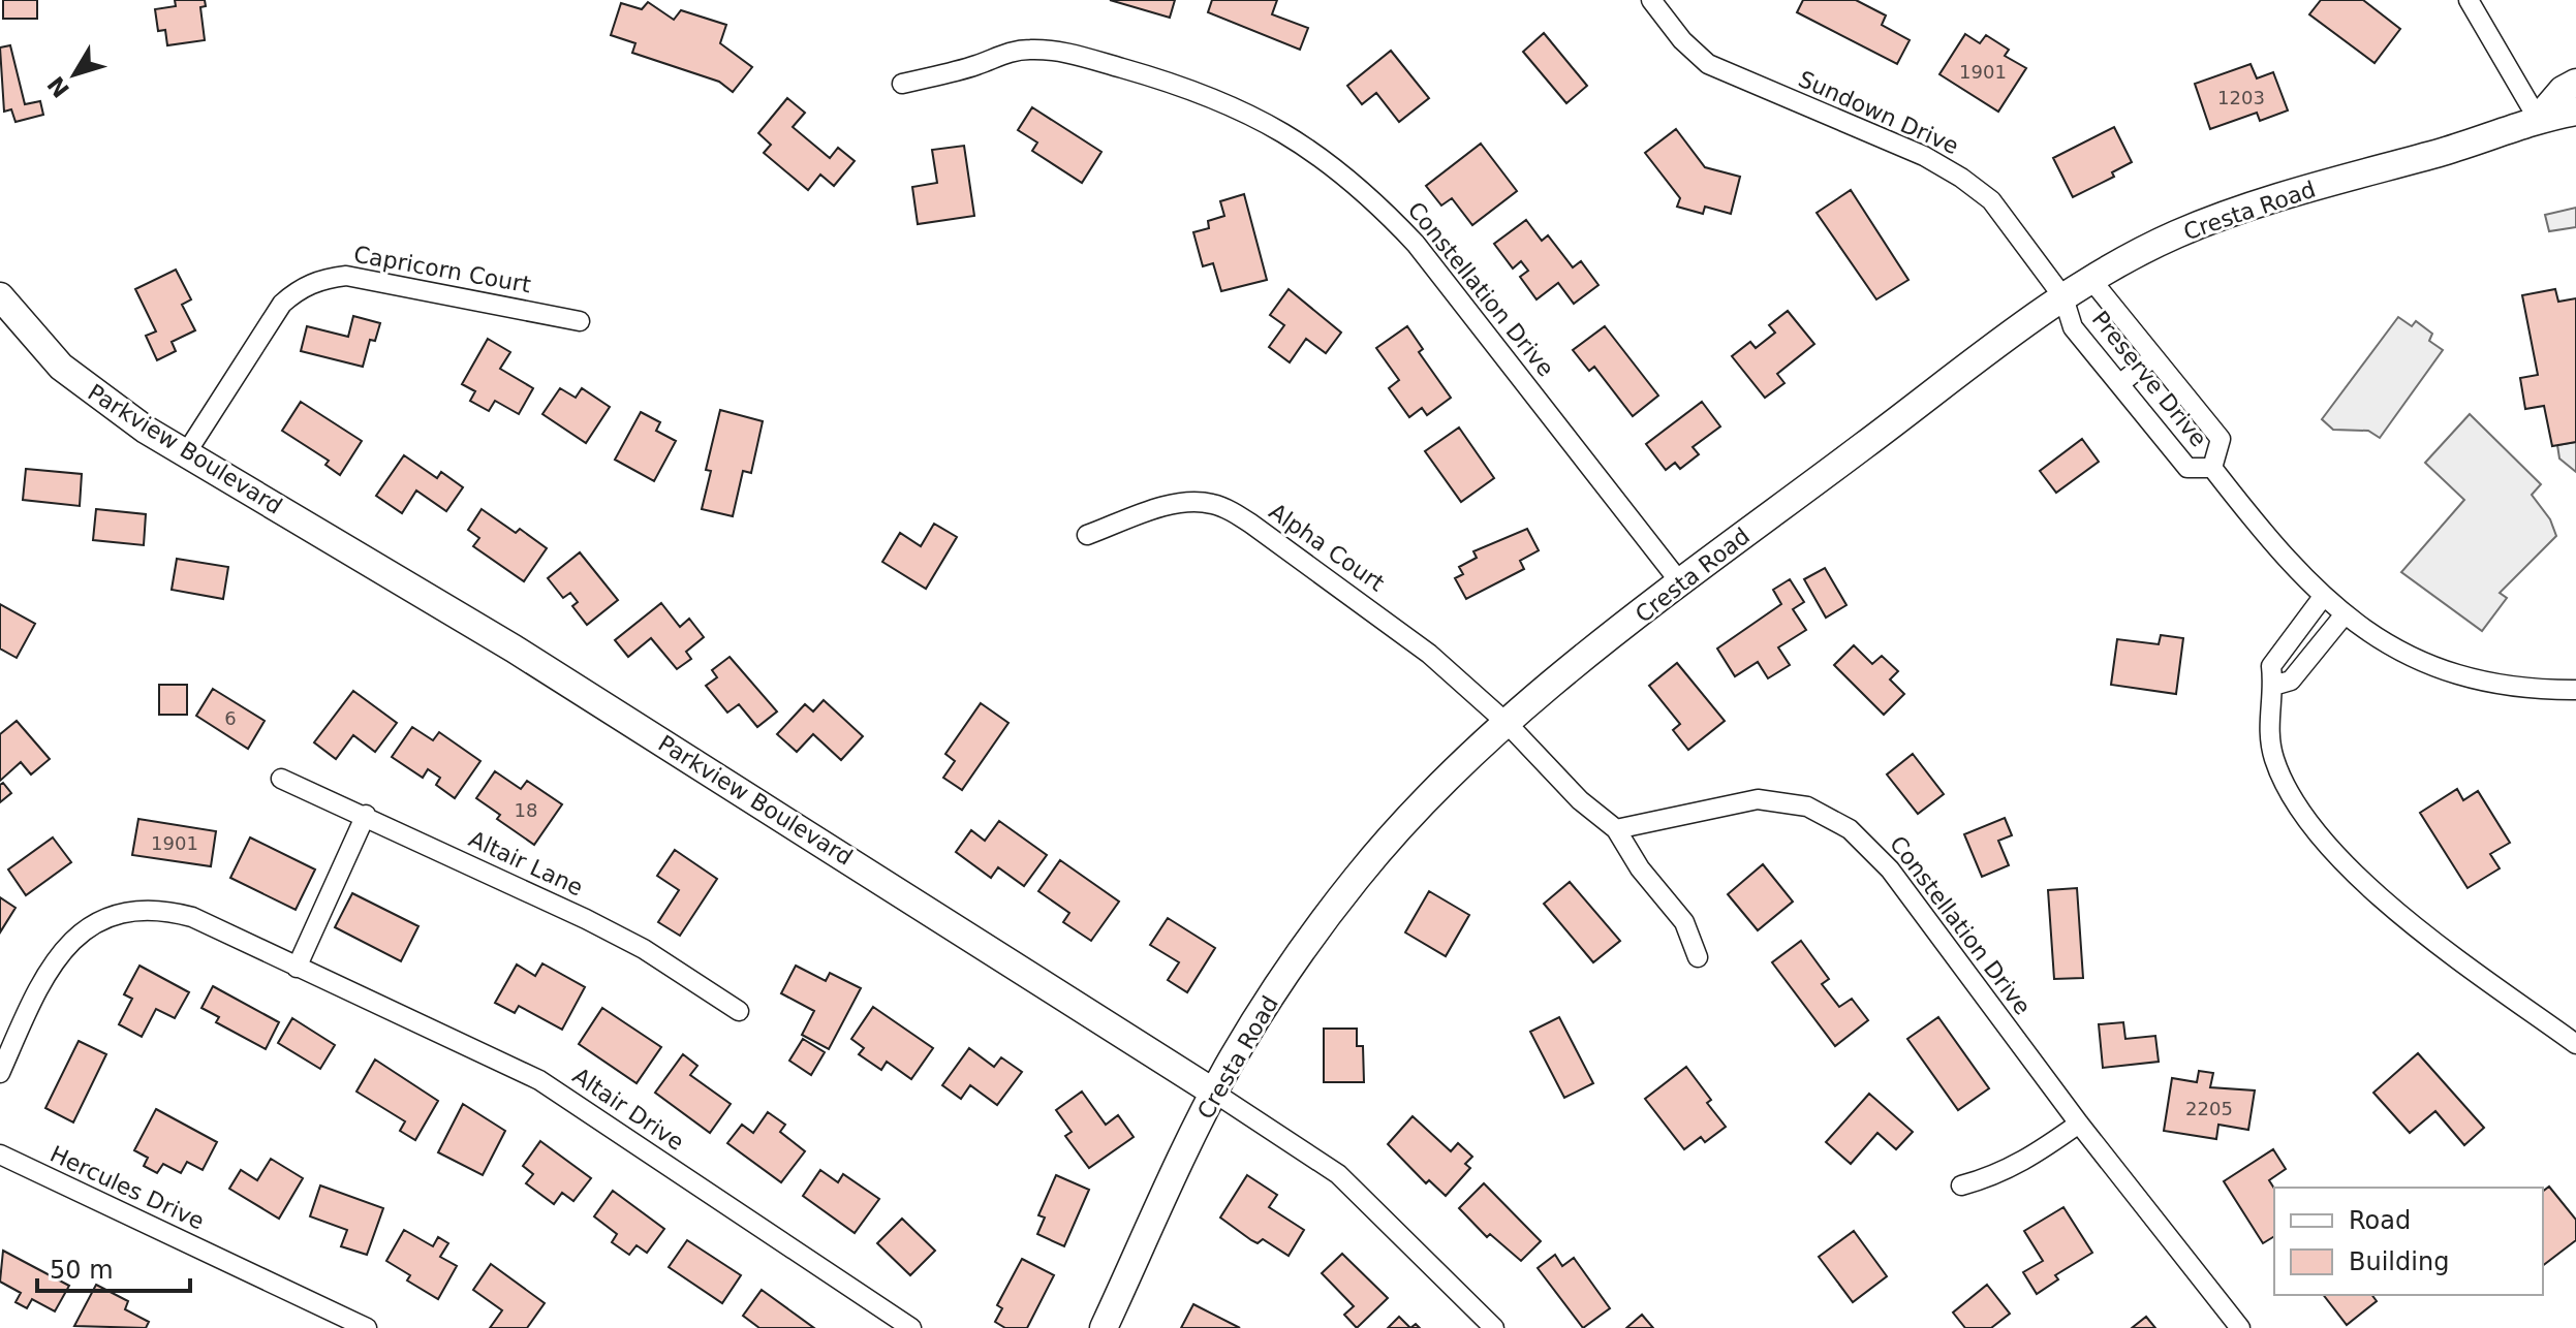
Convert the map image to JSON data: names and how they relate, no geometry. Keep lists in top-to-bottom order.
{
  "streets": {
    "main road": ["Cresta Road", "Parkview Boulevard"],
    "street": [
      "Sundown Drive",
      "Capricorn Court",
      "Constellation Drive",
      "Preserve Drive",
      "Alpha Court",
      "Altair Lane",
      "Altair Drive",
      "Hercules Drive"
    ]
  },
  "crossings": [
    ["Sundown Drive", "Cresta Road"],
    ["Sundown Drive", "Preserve Drive"],
    ["Cresta Road", "Constellation Drive"],
    ["Cresta Road", "Preserve Drive"],
    ["Cresta Road", "Parkview Boulevard"],
    ["Cresta Road", "Alpha Court"],
    ["Capricorn Court", "Parkview Boulevard"]
  ],
  "house_numbers": [
    "1901",
    "1203",
    "6",
    "18",
    "1901",
    "2205"
  ],
  "legend": ["Road", "Building"],
  "scale_bar": "50 m",
  "north": "bottom left"
}
